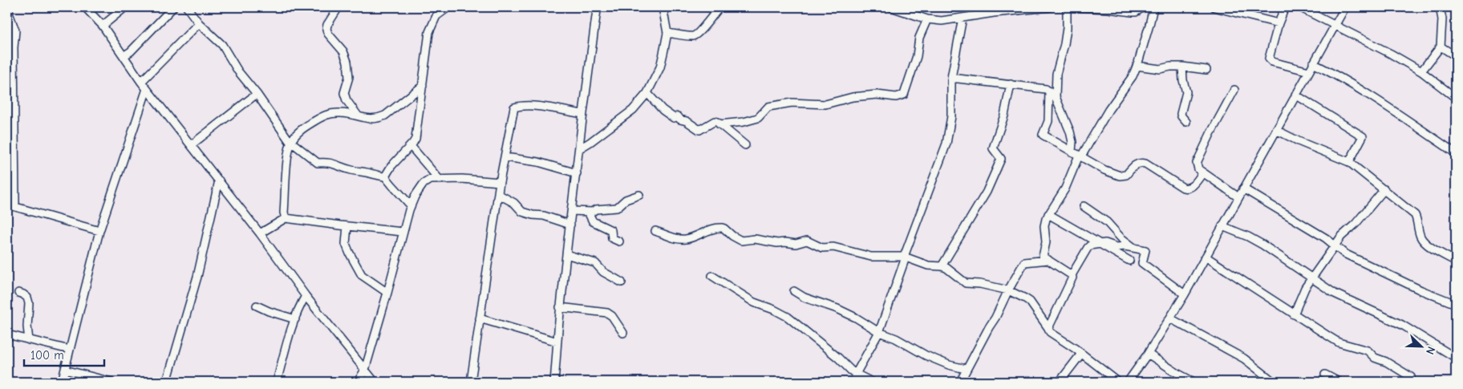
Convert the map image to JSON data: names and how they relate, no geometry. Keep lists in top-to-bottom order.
{
  "scale_bar": "100 m",
  "north": "bottom right"
}
